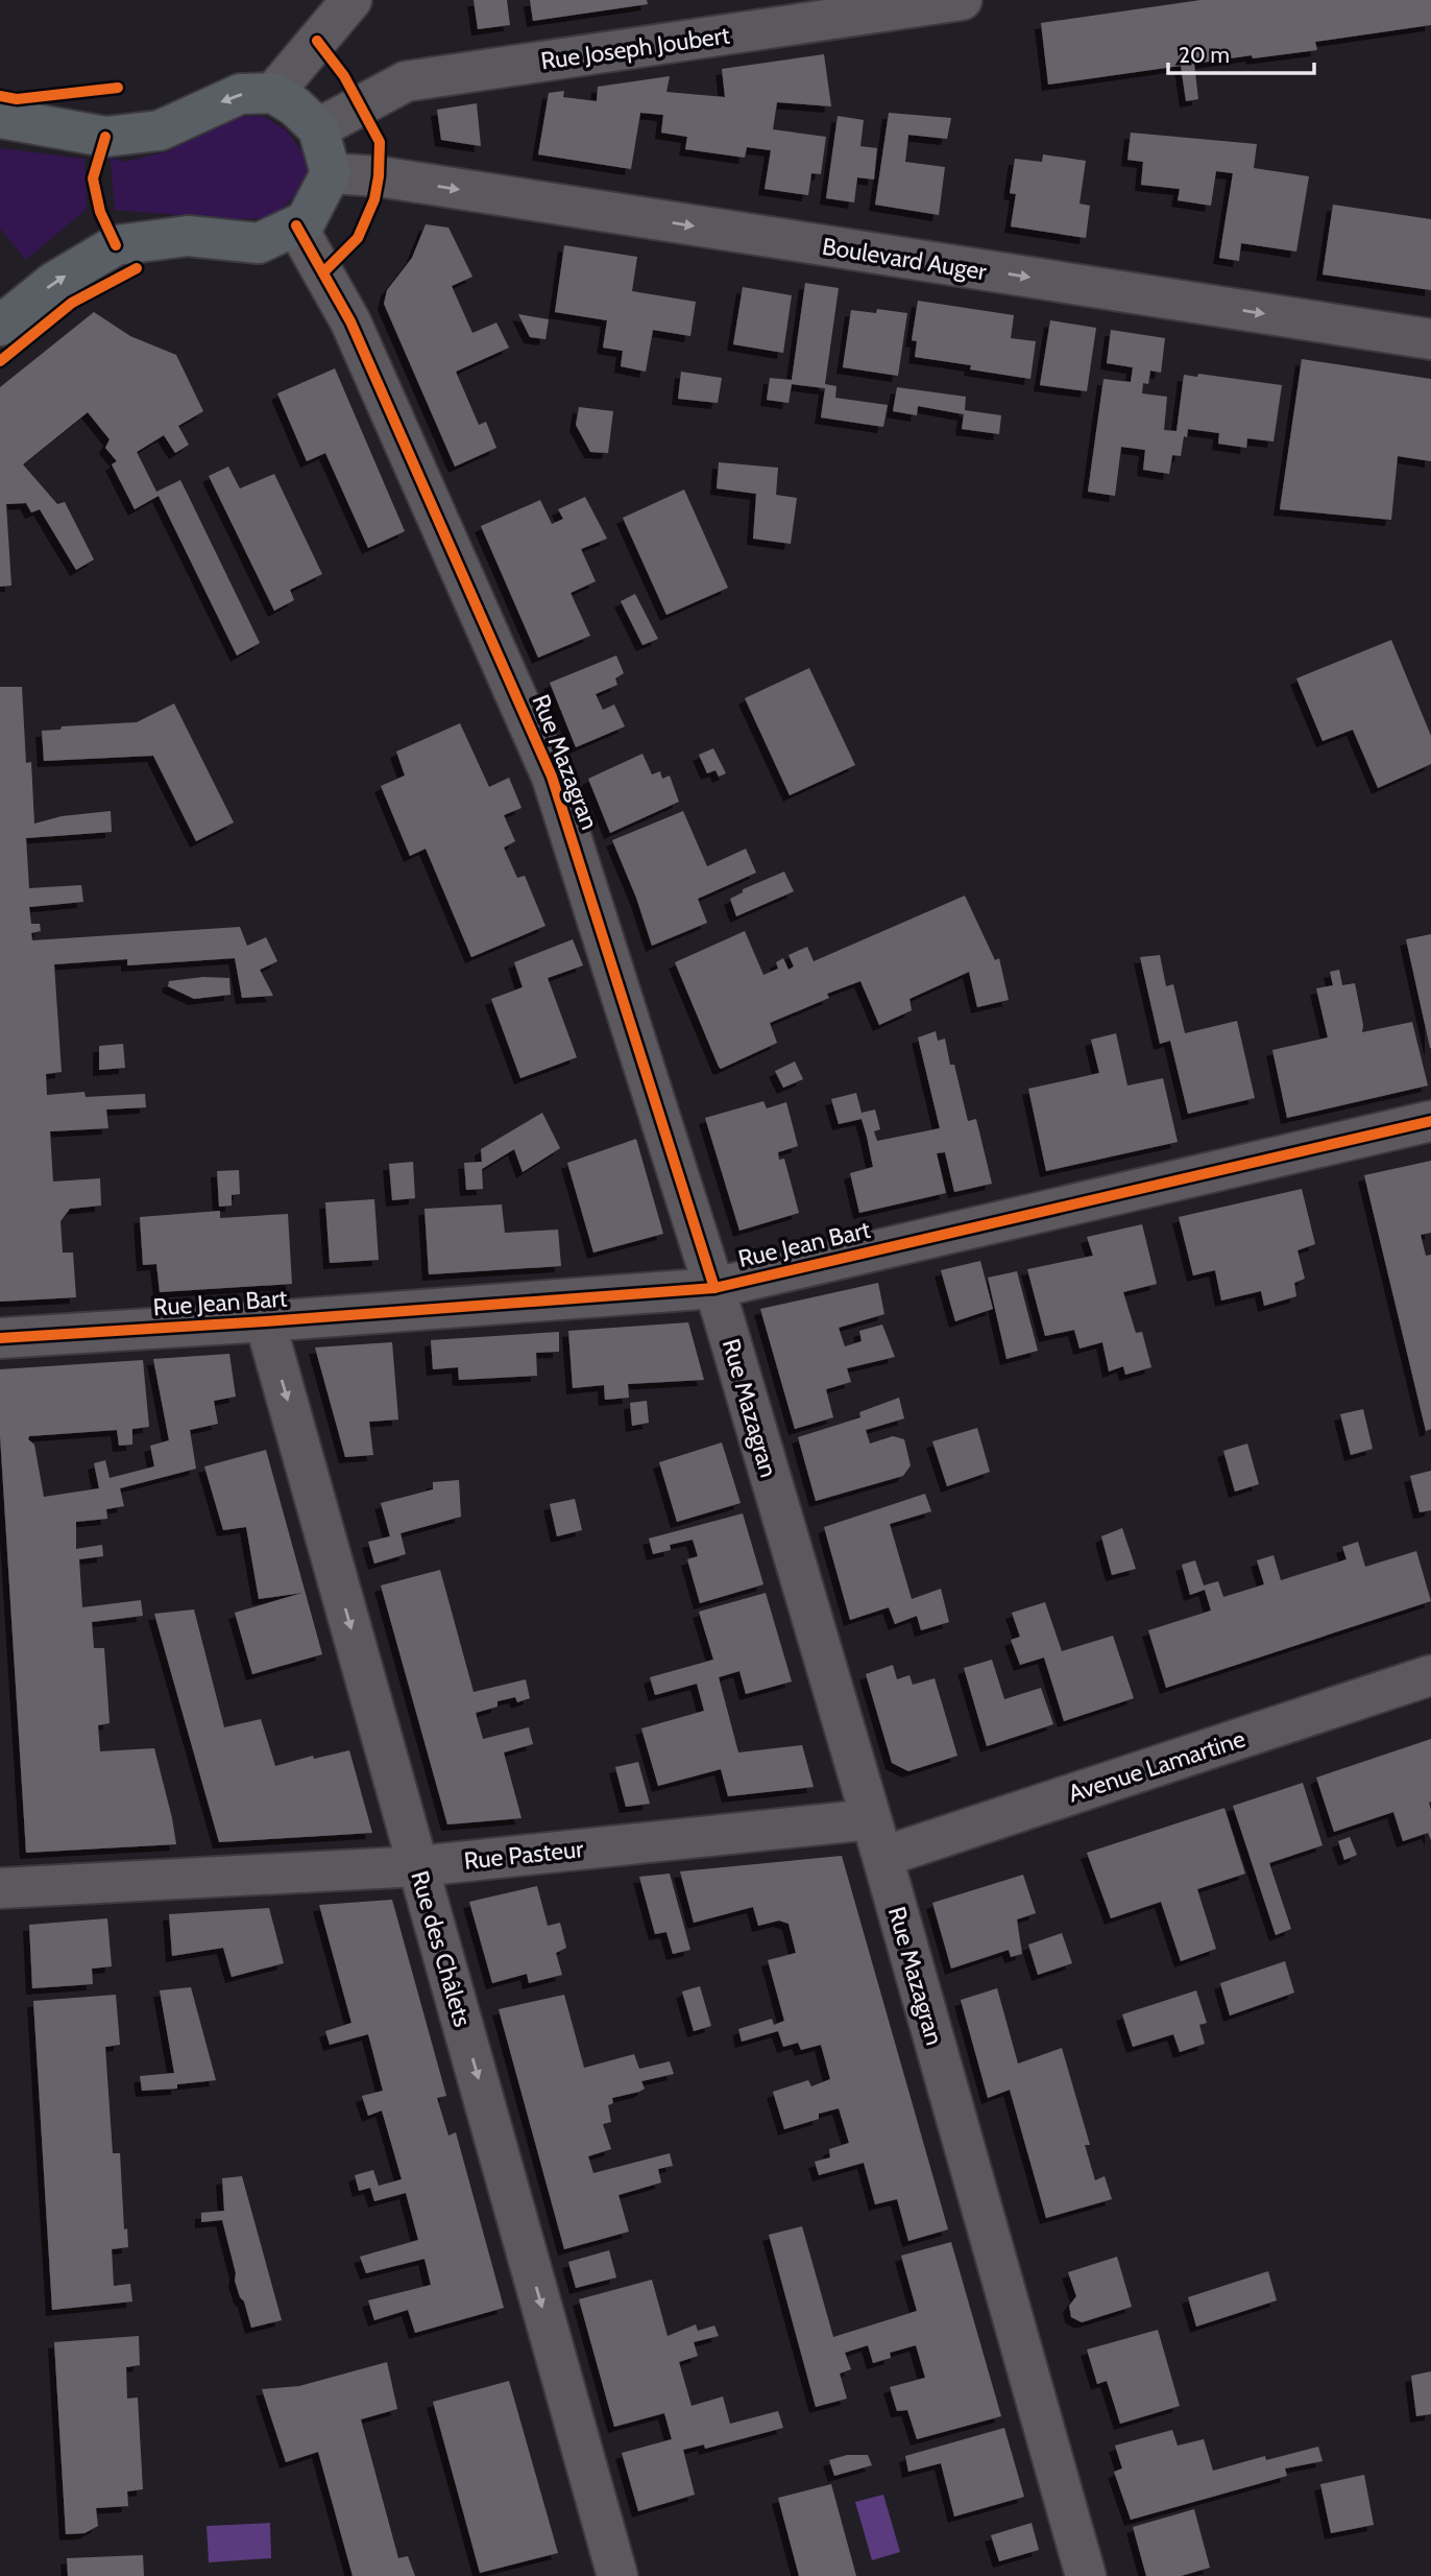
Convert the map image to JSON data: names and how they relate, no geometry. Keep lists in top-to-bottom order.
{
  "streets": {
    "street": [
      "Rue Joseph Joubert",
      "Boulevard Auger",
      "Rue Mazagran",
      "Rue Jean Bart",
      "Avenue Lamartine",
      "Rue Pasteur",
      "Rue des Châlets"
    ]
  },
  "crossings": [
    ["Rue Mazagran", "Rue Jean Bart"],
    ["Rue Mazagran", "Avenue Lamartine"],
    ["Rue Mazagran", "Rue Pasteur"],
    ["Rue Jean Bart", "Rue des Châlets"],
    ["Rue Pasteur", "Rue des Châlets"]
  ],
  "one_way": ["Boulevard Auger", "Rue des Châlets"],
  "scale_bar": "20 m"
}
